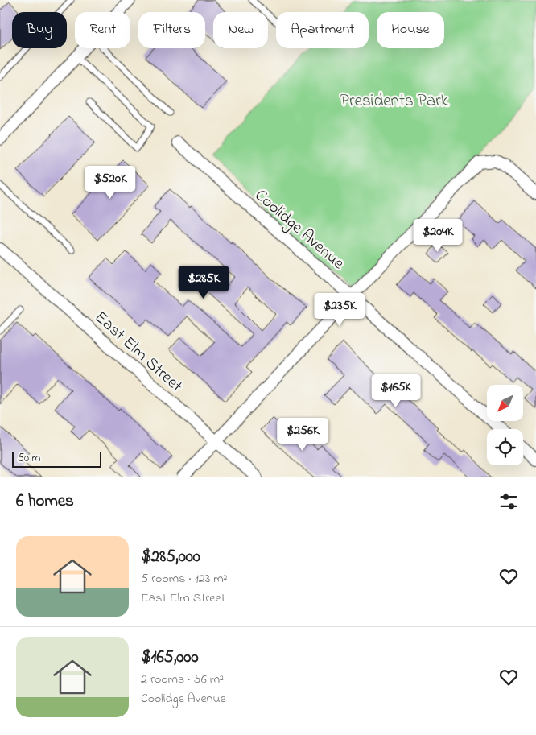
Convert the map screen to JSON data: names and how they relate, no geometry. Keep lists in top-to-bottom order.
{
  "streets": {
    "street": ["Coolidge Avenue", "East Elm Street"]
  },
  "parks": ["Presidents Park"],
  "scale_bar": "50 m",
  "north": "bottom left",
  "page": {
    "chip": [
      "Buy",
      "Rent",
      "Filters",
      "New",
      "Apartment",
      "House"
    ],
    "price": [
      "$520K",
      "$204K",
      "$285K",
      "$235K",
      "$165K",
      "$256K"
    ],
    "scale": "50 m",
    "heading": "6 homes",
    "list": [
      {
        "name": "$285,000",
        "note": "5 rooms · 123 m² · East Elm Street"
      },
      {
        "name": "$165,000",
        "note": "2 rooms · 56 m² · Coolidge Avenue"
      }
    ]
  }
}
